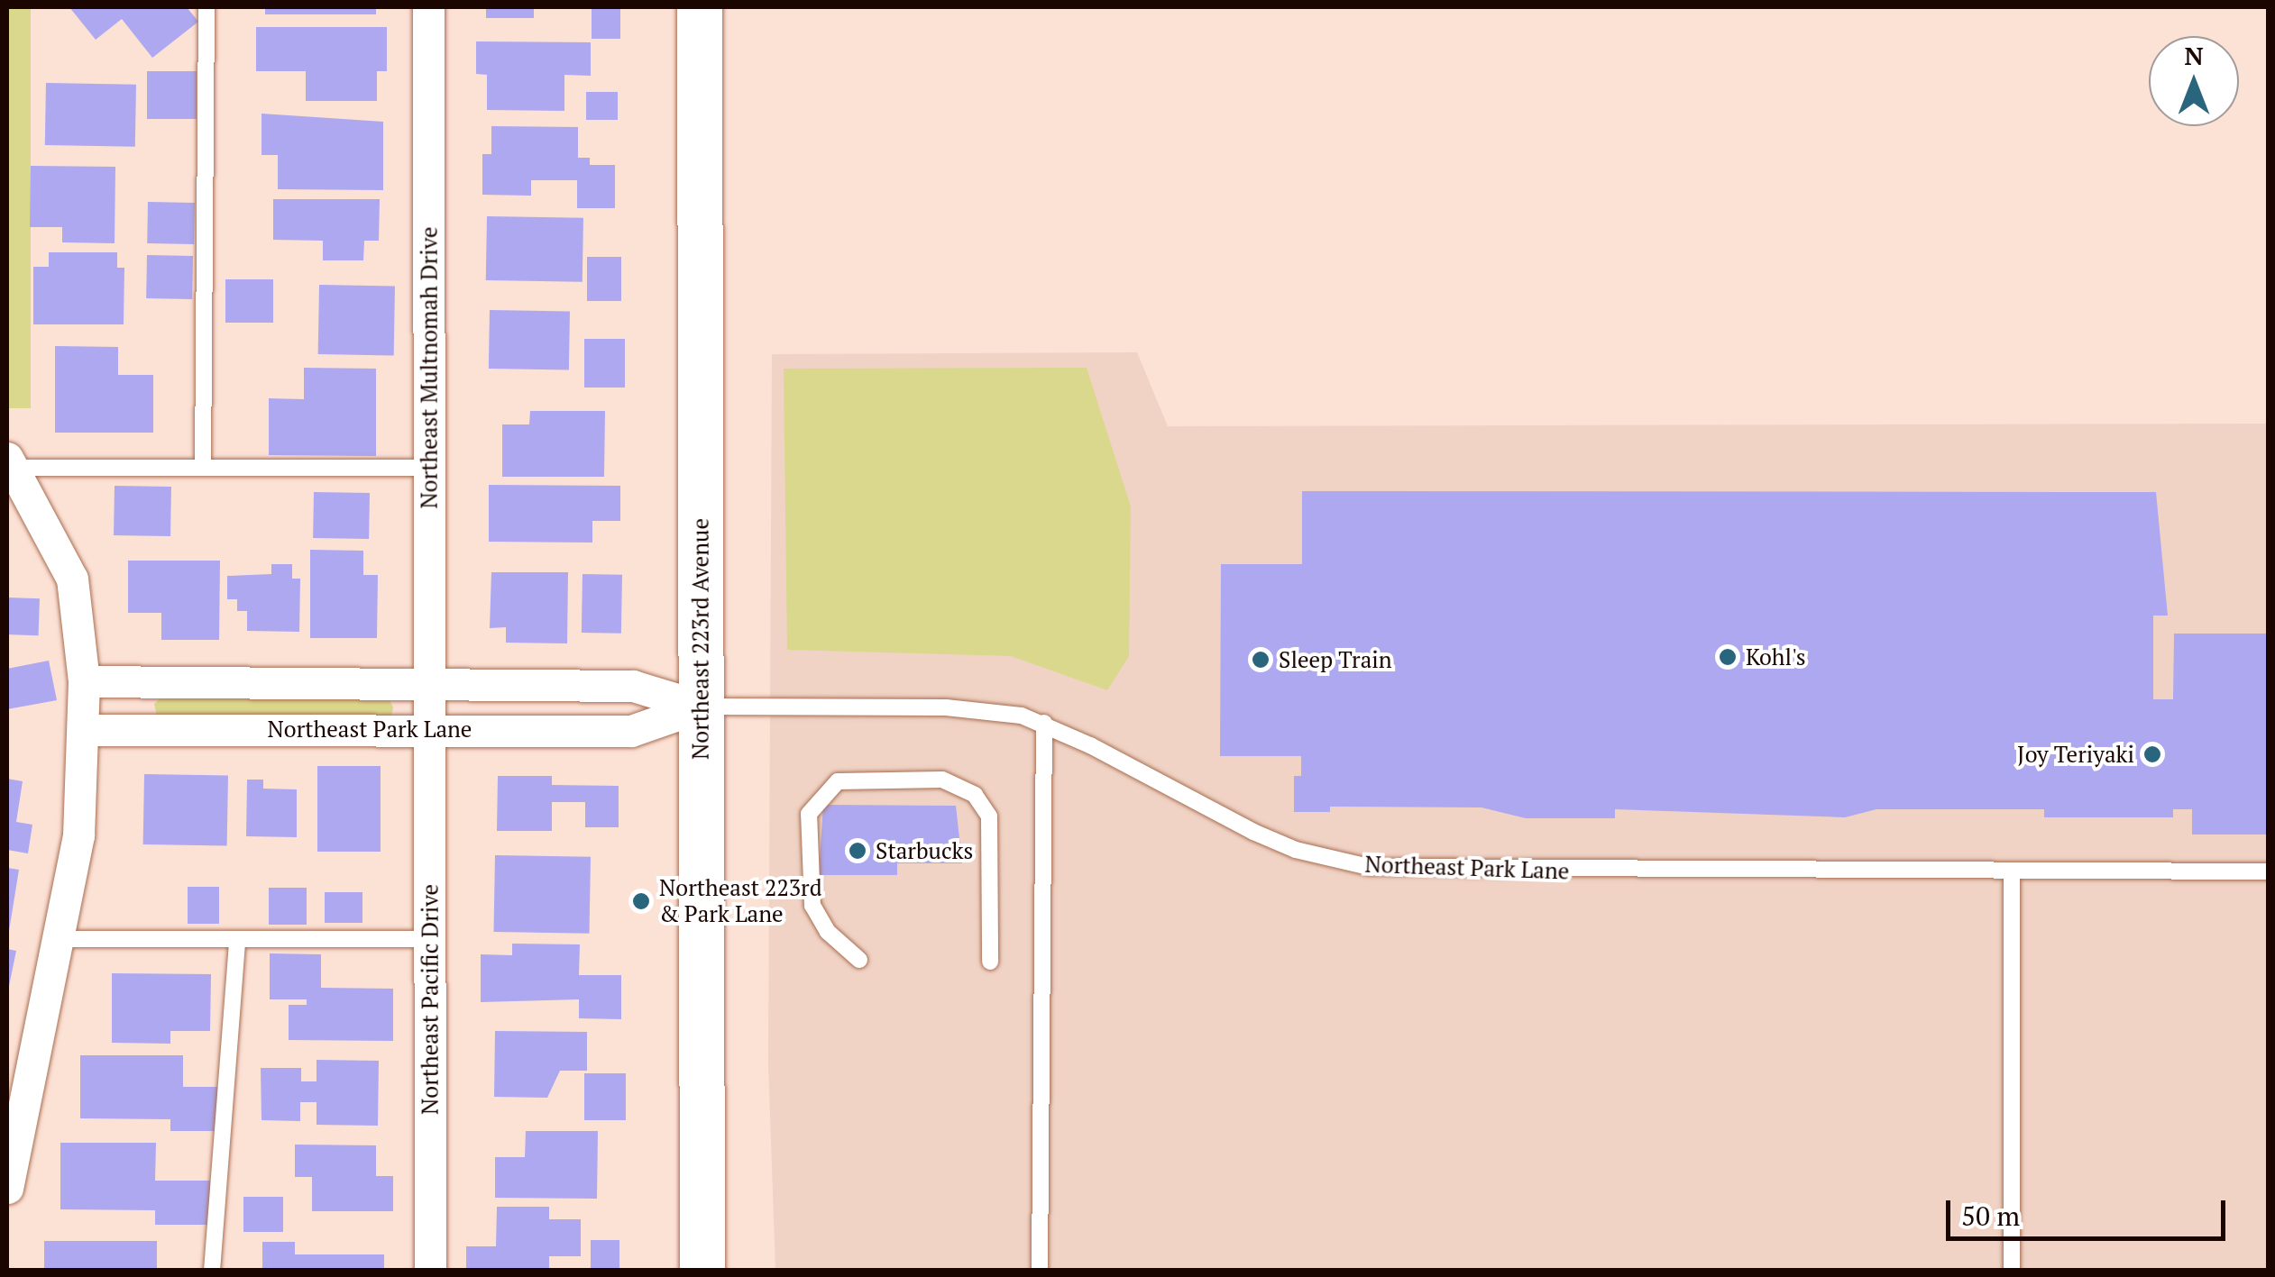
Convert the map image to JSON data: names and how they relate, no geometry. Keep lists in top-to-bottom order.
{
  "streets": {
    "main road": ["Northeast 223rd Avenue"],
    "street": ["Northeast Multnomah Drive", "Northeast Park Lane", "Northeast Pacific Drive"]
  },
  "crossings": [
    ["Northeast Multnomah Drive", "Northeast Park Lane"],
    ["Northeast Multnomah Drive", "Northeast Pacific Drive"],
    ["Northeast 223rd Avenue", "Northeast Park Lane"],
    ["Northeast Park Lane", "Northeast Pacific Drive"]
  ],
  "places": [
    "Kohl's",
    "Sleep Train",
    "Joy Teriyaki",
    "Starbucks",
    "Northeast 223rd & Park Lane"
  ],
  "scale_bar": "50 m",
  "north": "top"
}
